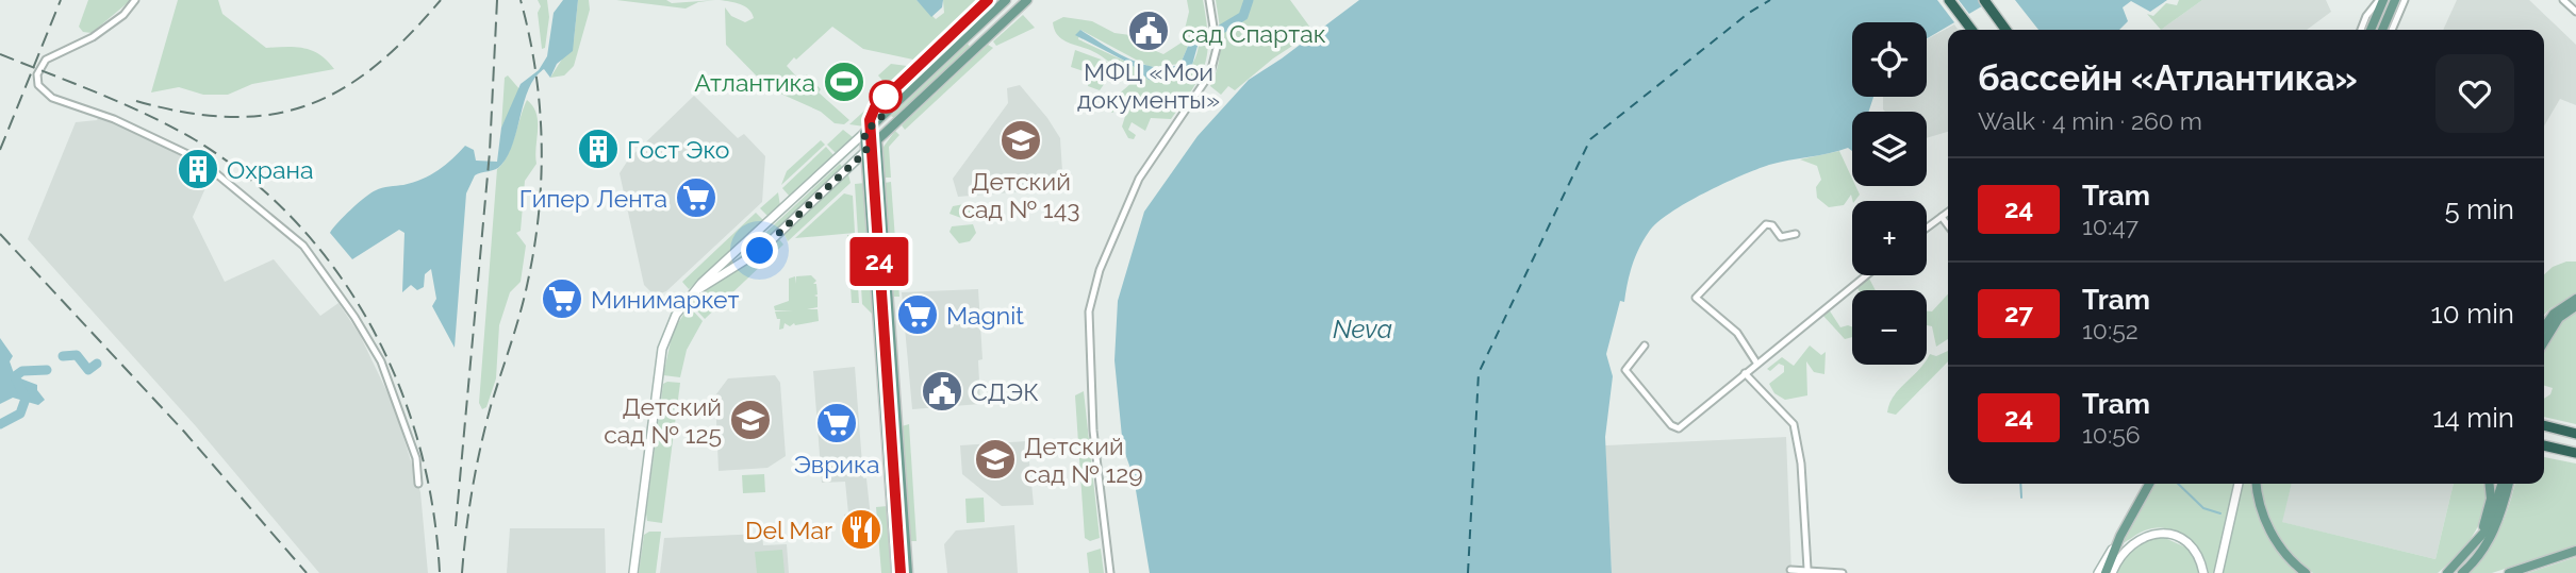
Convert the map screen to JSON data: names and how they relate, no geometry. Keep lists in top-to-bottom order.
{
  "water": ["Neva"],
  "parks": ["сад Спартак"],
  "places": {
    "public building": ["МФЦ «Мои документы»", "СДЭК"],
    "sports": ["Атлантика"],
    "school or university": ["Детский сад № 143", "Детский сад № 125", "Детский сад № 129"],
    "building": ["Гост Эко", "Охрана"],
    "supermarket": [
      "Гипер Лента",
      "Минимаркет",
      "Magnit",
      "Эврика"
    ],
    "restaurant": ["Del Mar"]
  },
  "lines": ["tram line 24"],
  "page": {
    "on_map": "24",
    "map_buttons": ["+", "−"],
    "heading": ["бассейн «Атлантика»", "Walk · 4 min · 260 m"],
    "list": [
      {
        "mark": "24",
        "name": "Tram",
        "note": "10:47",
        "value": "5 min"
      },
      {
        "mark": "27",
        "name": "Tram",
        "note": "10:52",
        "value": "10 min"
      },
      {
        "mark": "24",
        "name": "Tram",
        "note": "10:56",
        "value": "14 min"
      }
    ]
  }
}
